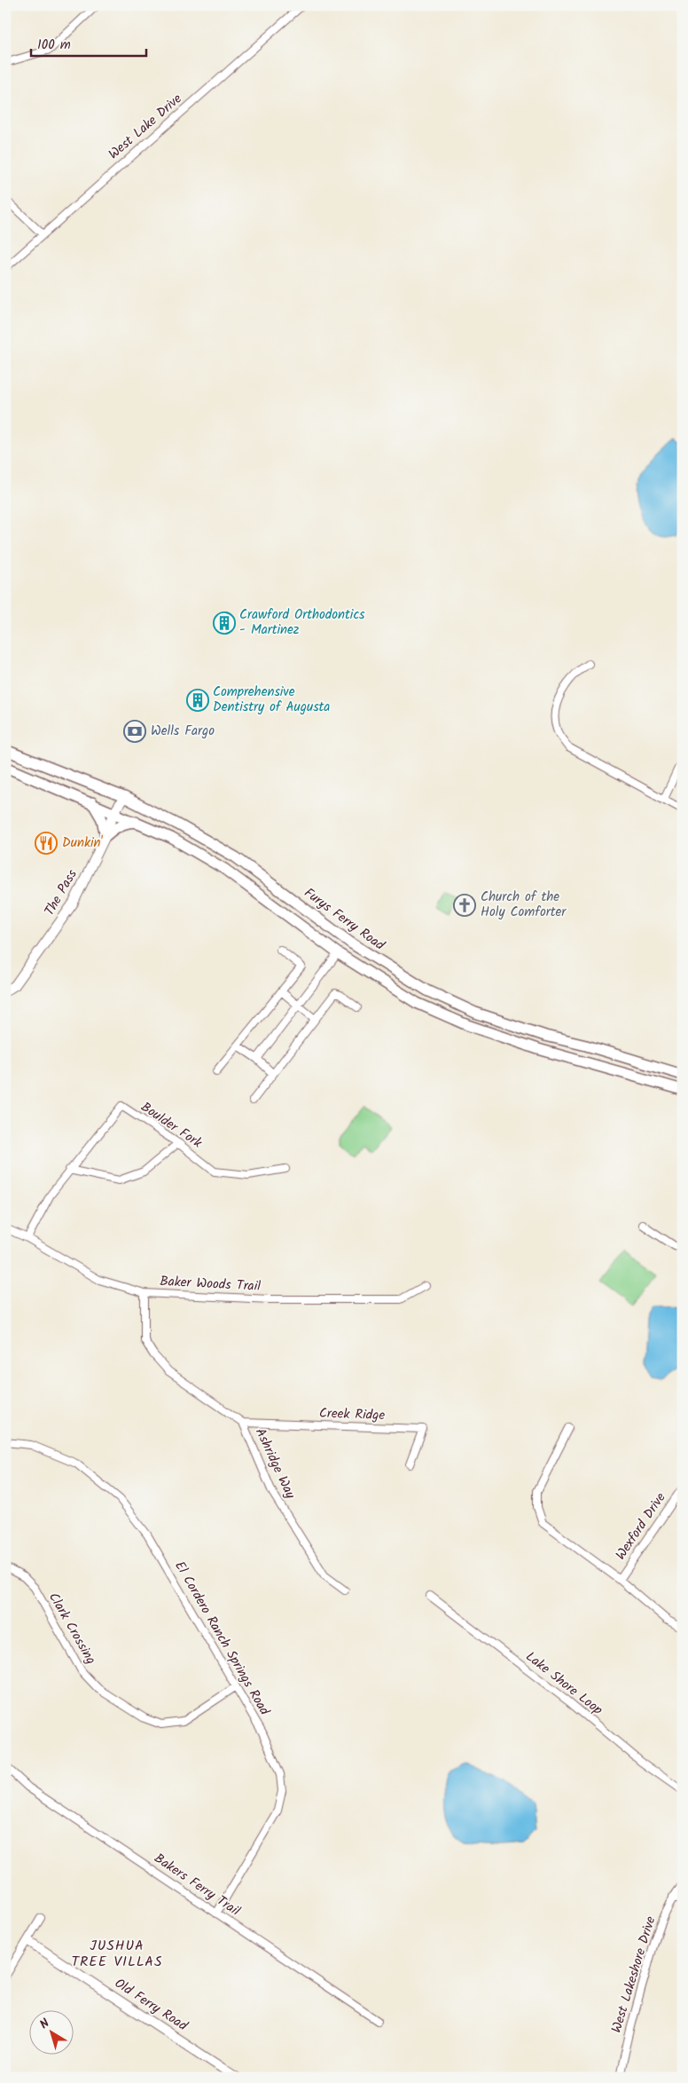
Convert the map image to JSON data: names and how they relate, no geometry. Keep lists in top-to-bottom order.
{
  "streets": {
    "main road": ["Furys Ferry Road"],
    "street": [
      "West Lake Drive",
      "The Pass",
      "Boulder Fork",
      "Baker Woods Trail",
      "Creek Ridge",
      "Ashridge Way",
      "Wexford Drive",
      "Clark Crossing",
      "El Cordero Ranch Springs Road",
      "Lake Shore Loop",
      "Bakers Ferry Trail",
      "West Lakeshore Drive",
      "Old Ferry Road"
    ]
  },
  "crossings": [
    ["The Pass", "Furys Ferry Road"],
    ["Boulder Fork", "Baker Woods Trail"],
    ["Baker Woods Trail", "Ashridge Way"],
    ["Creek Ridge", "Ashridge Way"],
    ["Clark Crossing", "El Cordero Ranch Springs Road"],
    ["El Cordero Ranch Springs Road", "Bakers Ferry Trail"]
  ],
  "districts": ["JUSHUA TREE VILLAS"],
  "places": {
    "building": ["Crawford Orthodontics - Martinez", "Comprehensive Dentistry of Augusta"],
    "bank": ["Wells Fargo"],
    "restaurant": ["Dunkin'"],
    "church": ["Church of the Holy Comforter"]
  },
  "scale_bar": "100 m",
  "north": "top left"
}
